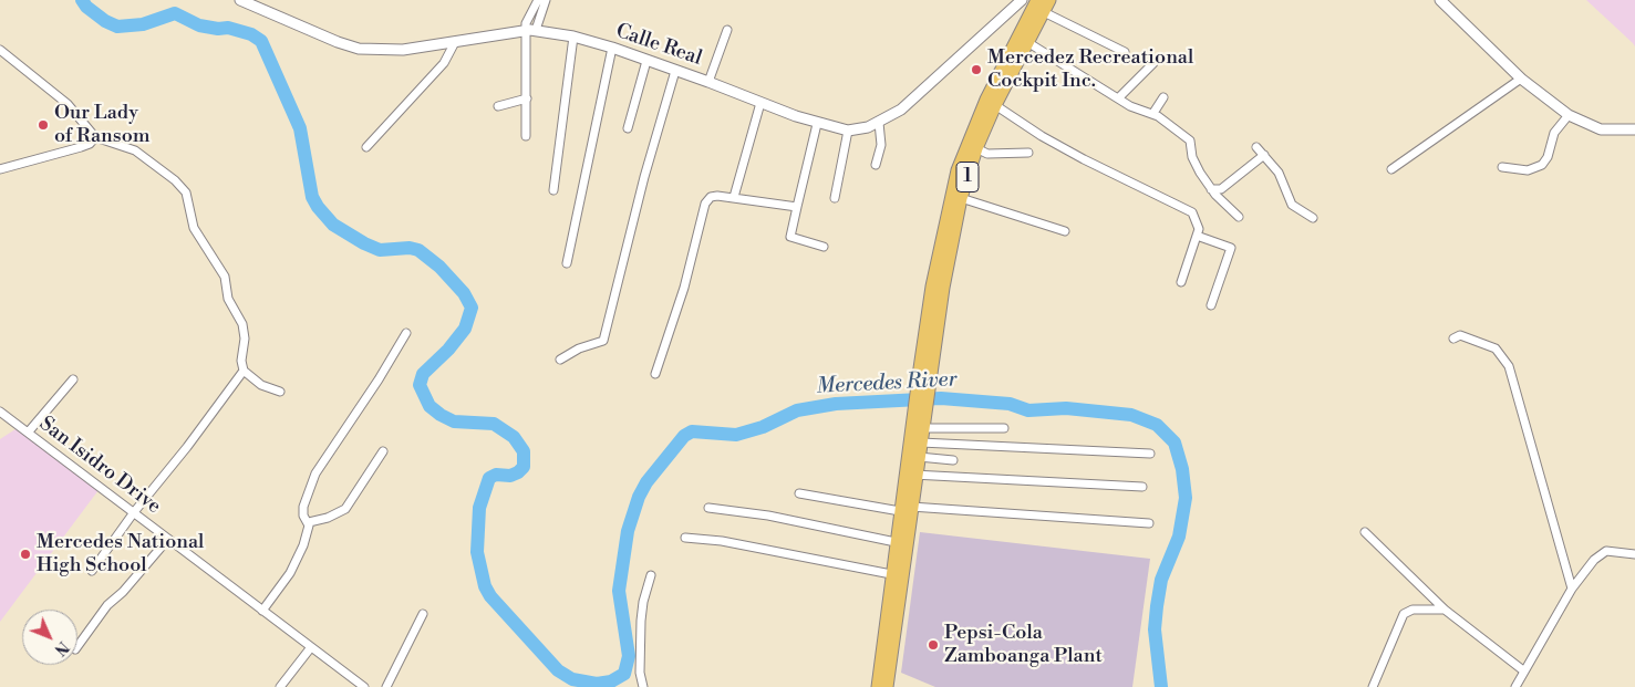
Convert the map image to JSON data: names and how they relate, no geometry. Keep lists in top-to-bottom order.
{
  "streets": {
    "highway": ["1"],
    "street": ["Calle Real", "San Isidro Drive"]
  },
  "water": ["Mercedes River"],
  "places": [
    "Mercedez Recreational Cockpit Inc.",
    "Our Lady of Ransom",
    "Mercedes National High School",
    "Pepsi-Cola Zamboanga Plant"
  ],
  "north": "bottom right"
}
